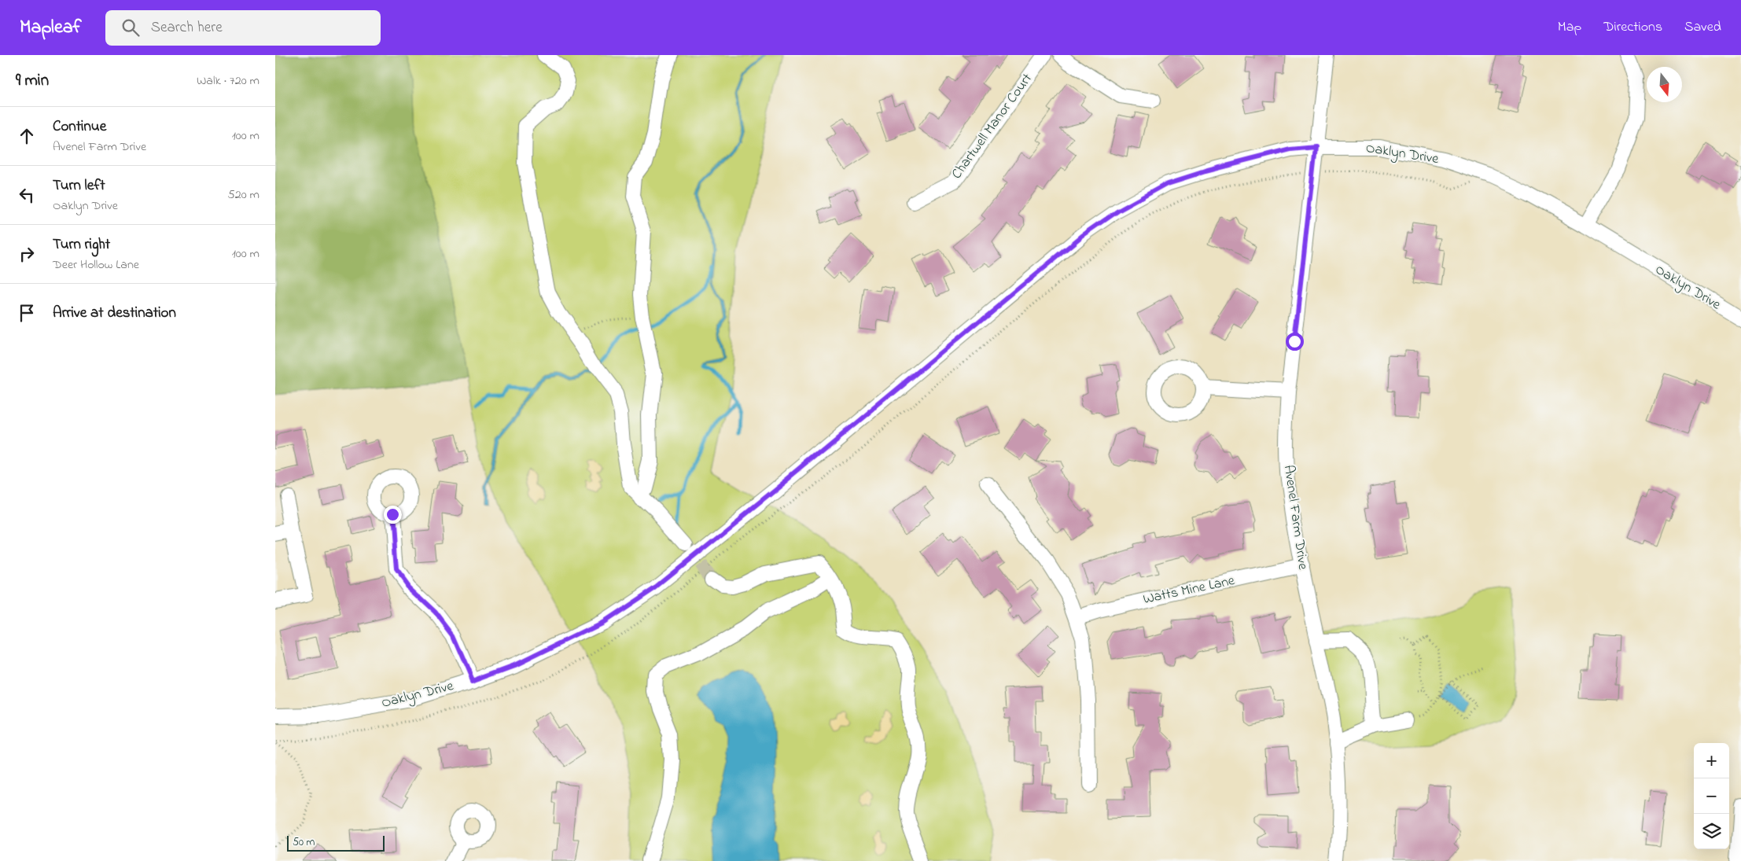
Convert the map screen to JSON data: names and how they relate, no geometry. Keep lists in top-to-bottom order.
{
  "streets": {
    "street": [
      "Chartwell Manor Court",
      "Oaklyn Drive",
      "Avenel Farm Drive",
      "Watts Mine Lane"
    ]
  },
  "crossings": [
    ["Oaklyn Drive", "Avenel Farm Drive"],
    ["Avenel Farm Drive", "Watts Mine Lane"]
  ],
  "scale_bar": "50 m",
  "north": "bottom",
  "page": {
    "header": "Mapleaf",
    "search": "Search here",
    "nav": ["Map", "Directions", "Saved"],
    "heading": ["9 min", "Walk · 720 m"],
    "list": [
      ["Continue", "Avenel Farm Drive", "100 m"],
      ["Turn left", "Oaklyn Drive", "520 m"],
      ["Turn right", "Deer Hollow Lane", "100 m"],
      "Arrive at destination"
    ],
    "map_buttons": ["+", "−"],
    "scale": "50 m"
  }
}
